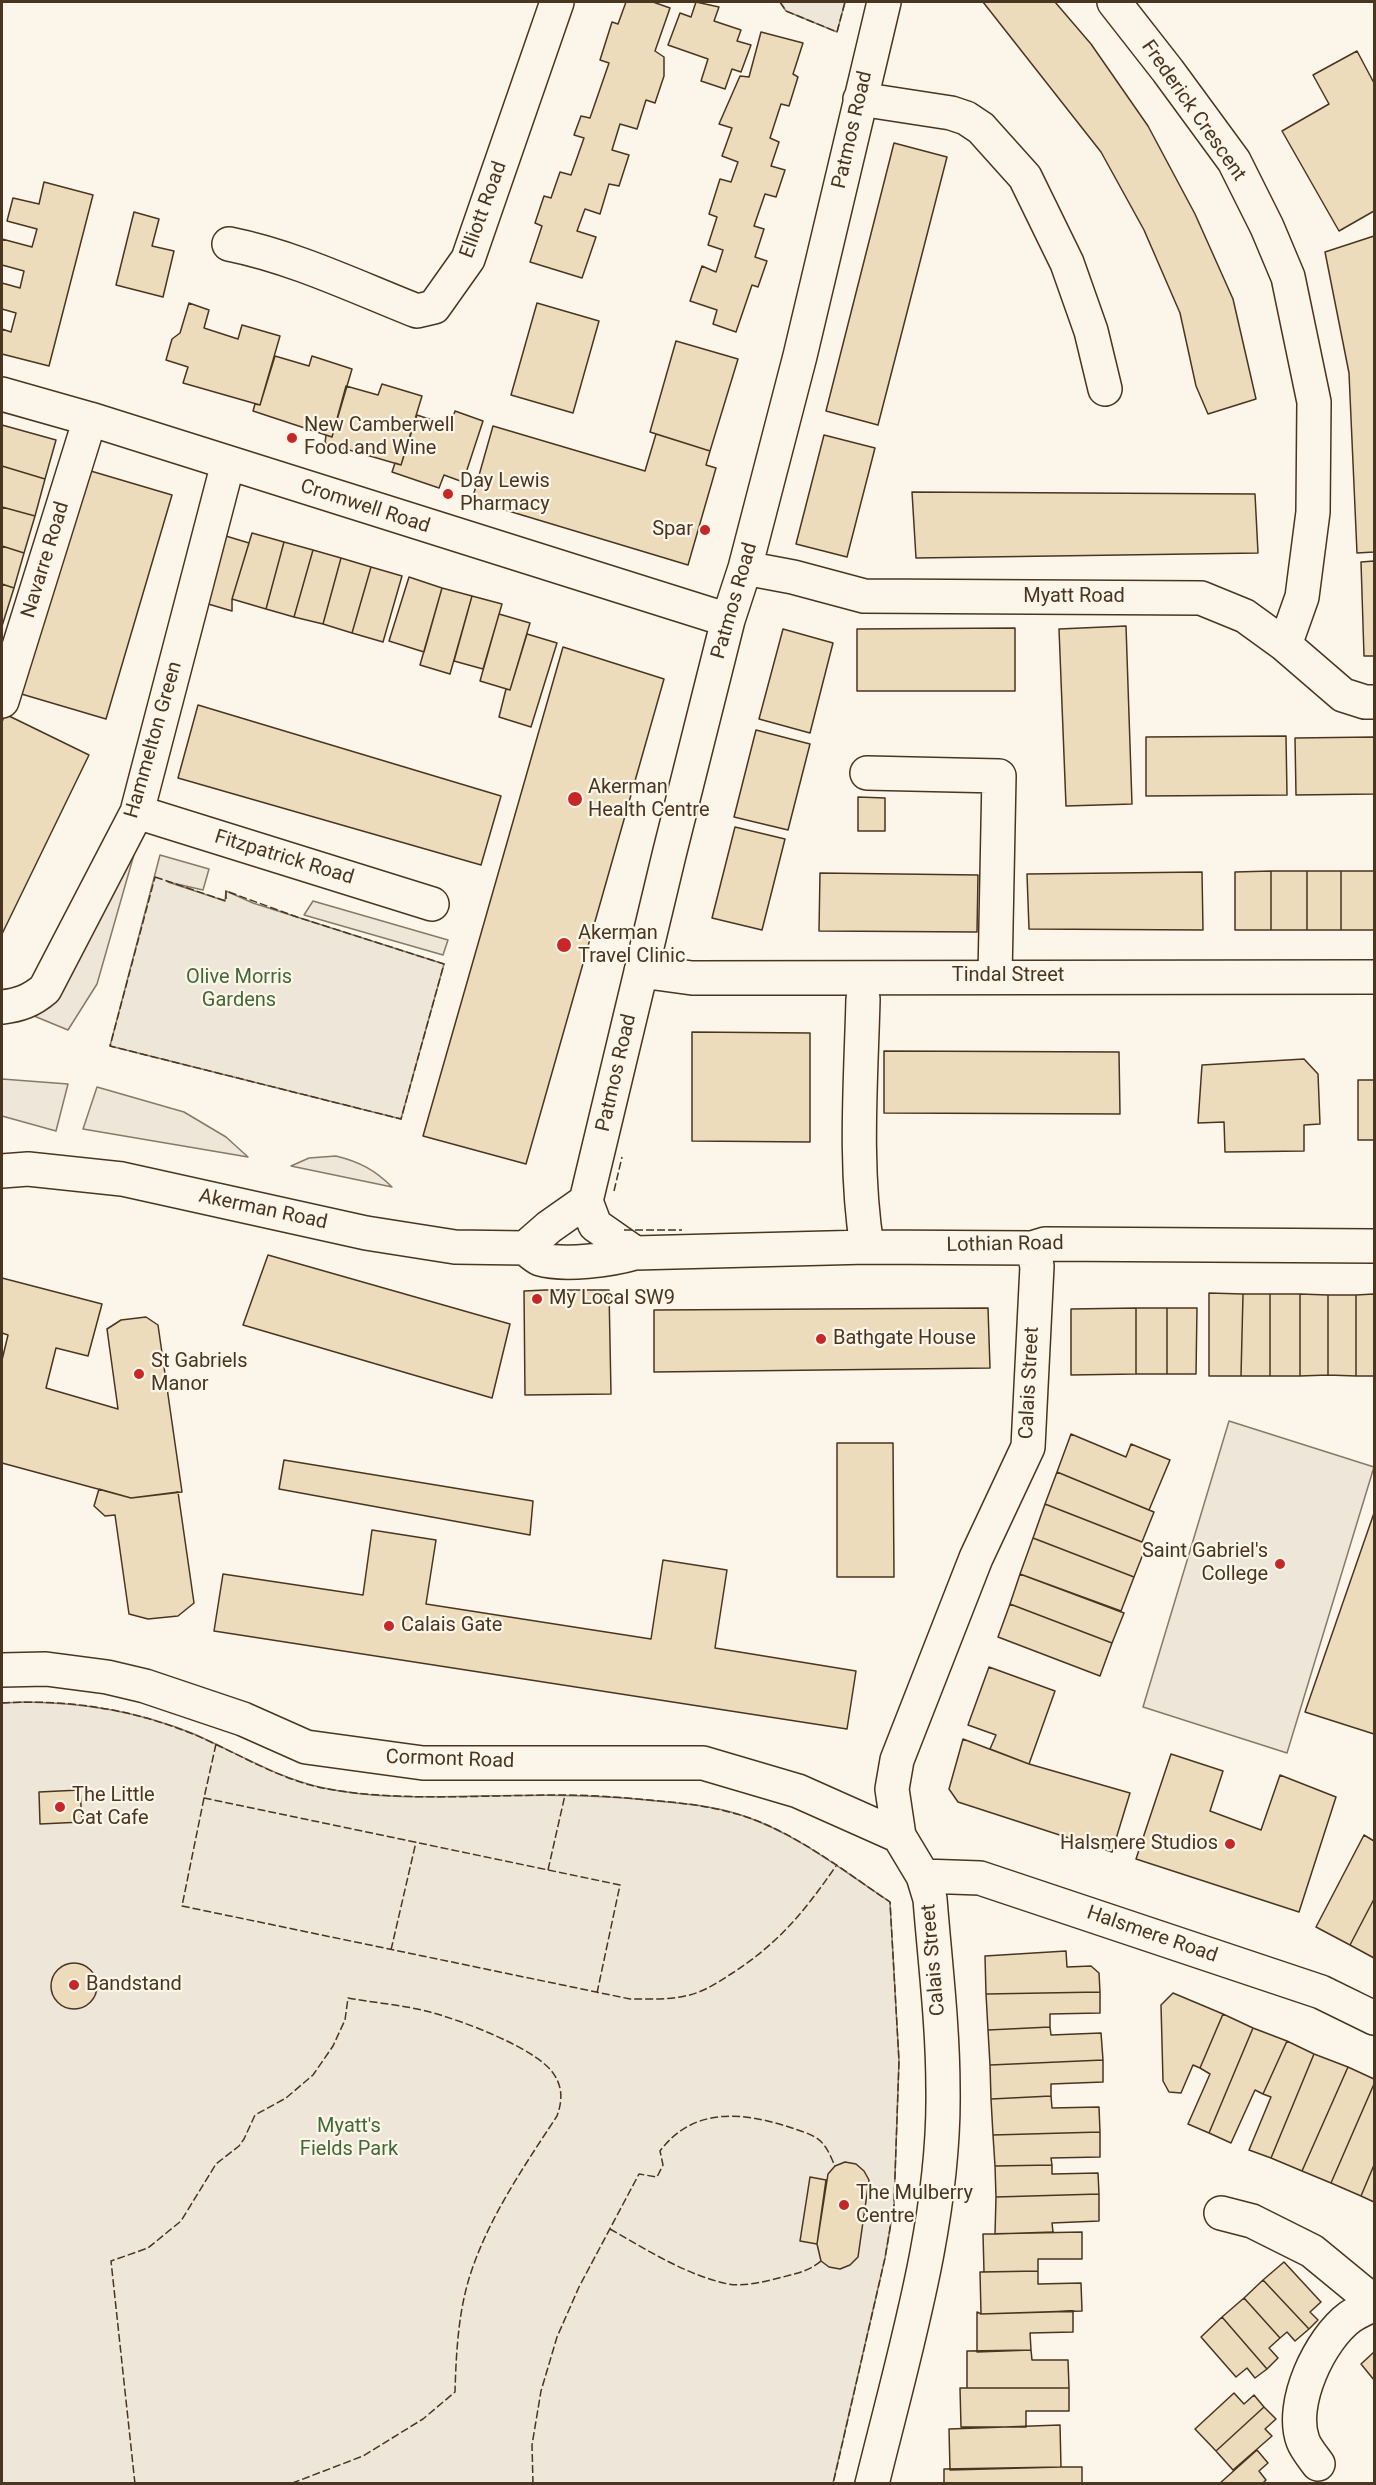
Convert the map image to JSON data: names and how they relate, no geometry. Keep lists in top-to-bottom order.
{
  "streets": {
    "street": [
      "Frederick Crescent",
      "Patmos Road",
      "Elliott Road",
      "Cromwell Road",
      "Navarre Road",
      "Myatt Road",
      "Hammelton Green",
      "Fitzpatrick Road",
      "Tindal Street",
      "Akerman Road",
      "Lothian Road",
      "Calais Street",
      "Cormont Road",
      "Halsmere Road"
    ]
  },
  "crossings": [
    ["Frederick Crescent", "Myatt Road"],
    ["Patmos Road", "Cromwell Road"],
    ["Patmos Road", "Myatt Road"],
    ["Patmos Road", "Tindal Street"],
    ["Cromwell Road", "Navarre Road"],
    ["Cromwell Road", "Hammelton Green"],
    ["Hammelton Green", "Fitzpatrick Road"],
    ["Akerman Road", "Lothian Road"],
    ["Lothian Road", "Calais Street"],
    ["Calais Street", "Cormont Road"],
    ["Calais Street", "Halsmere Road"]
  ],
  "parks": ["Olive Morris Gardens", "Myatt's Fields Park"],
  "places": [
    "New Camberwell Food and Wine",
    "Day Lewis Pharmacy",
    "Spar",
    "Akerman Health Centre",
    "Akerman Travel Clinic",
    "My Local SW9",
    "Bathgate House",
    "St Gabriels Manor",
    "Saint Gabriel's College",
    "Calais Gate",
    "The Little Cat Cafe",
    "Halsmere Studios",
    "Bandstand",
    "The Mulberry Centre"
  ]
}
